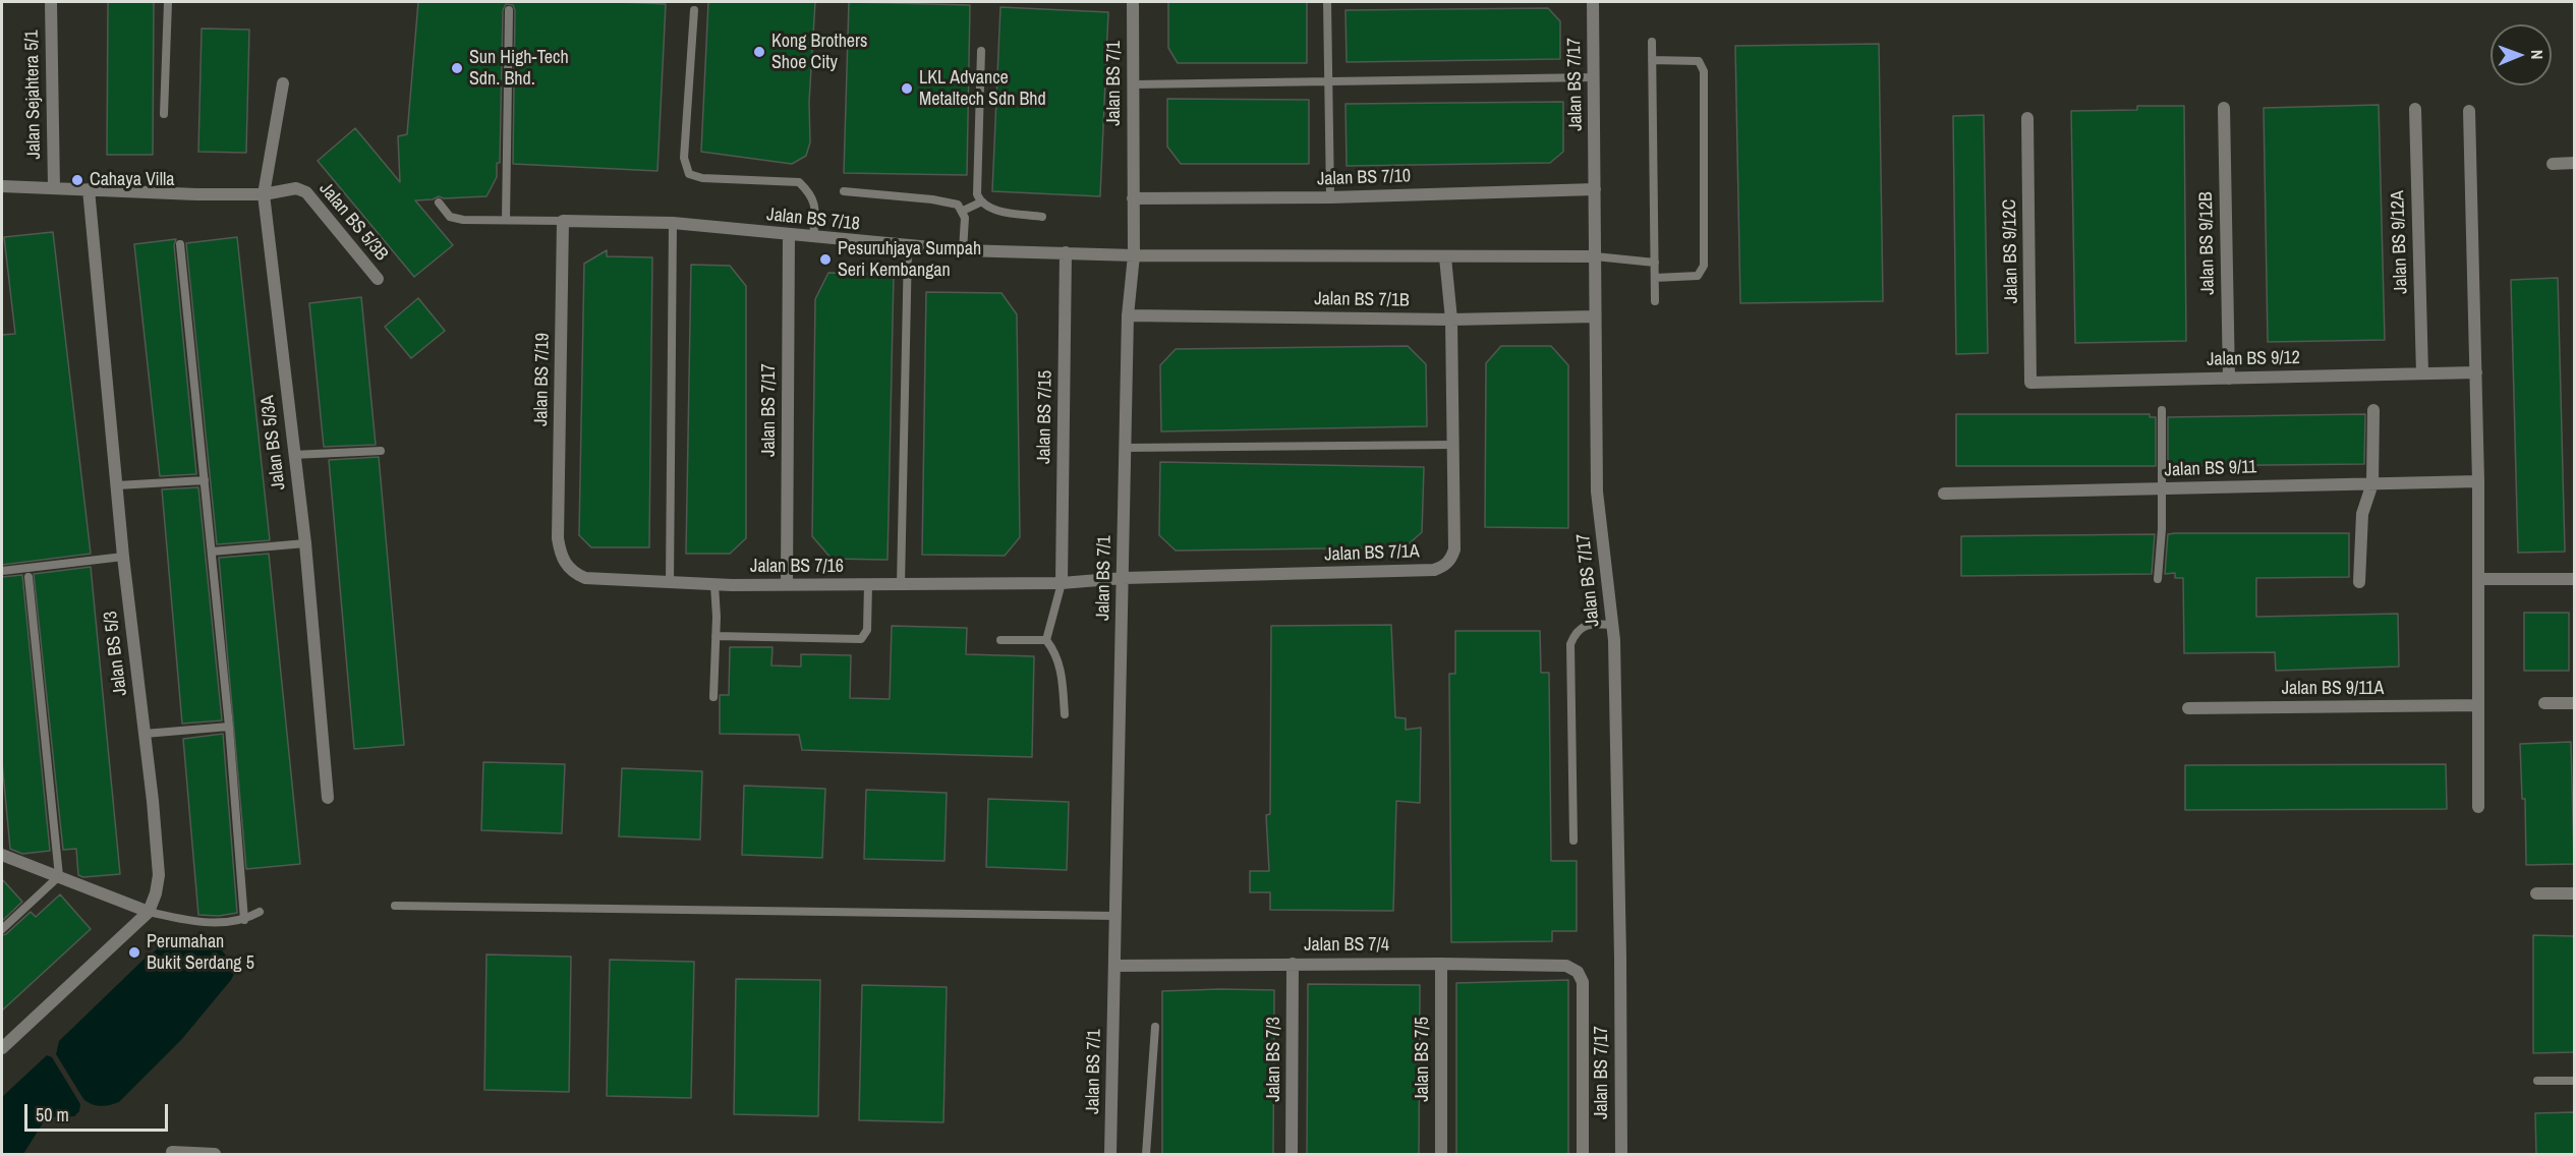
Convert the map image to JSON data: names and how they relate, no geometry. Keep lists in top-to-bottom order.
{
  "streets": {
    "street": [
      "Jalan BS 7/1",
      "Jalan BS 7/17",
      "Jalan Sejahtera 5/1",
      "Jalan BS 7/10",
      "Jalan BS 7/18",
      "Jalan BS 5/3B",
      "Jalan BS 9/12A",
      "Jalan BS 9/12B",
      "Jalan BS 9/12C",
      "Jalan BS 7/1B",
      "Jalan BS 9/12",
      "Jalan BS 7/19",
      "Jalan BS 7/15",
      "Jalan BS 5/3A",
      "Jalan BS 9/11",
      "Jalan BS 7/1A",
      "Jalan BS 7/16",
      "Jalan BS 5/3",
      "Jalan BS 9/11A",
      "Jalan BS 7/4",
      "Jalan BS 7/3",
      "Jalan BS 7/5"
    ]
  },
  "crossings": [
    ["Jalan BS 7/1", "Jalan BS 7/10"],
    ["Jalan BS 7/1", "Jalan BS 7/18"],
    ["Jalan BS 7/1", "Jalan BS 7/1B"],
    ["Jalan BS 7/1", "Jalan BS 7/1A"],
    ["Jalan BS 7/1", "Jalan BS 7/16"],
    ["Jalan BS 7/1", "Jalan BS 7/4"],
    ["Jalan BS 7/17", "Jalan BS 7/10"],
    ["Jalan BS 7/17", "Jalan BS 7/18"],
    ["Jalan BS 7/17", "Jalan BS 7/1B"],
    ["Jalan BS 7/17", "Jalan BS 7/16"],
    ["Jalan Sejahtera 5/1", "Jalan BS 5/3B"],
    ["Jalan BS 7/18", "Jalan BS 7/19"],
    ["Jalan BS 7/18", "Jalan BS 7/15"],
    ["Jalan BS 5/3B", "Jalan BS 5/3A"],
    ["Jalan BS 5/3B", "Jalan BS 5/3"],
    ["Jalan BS 9/12A", "Jalan BS 9/12"],
    ["Jalan BS 9/12B", "Jalan BS 9/12"],
    ["Jalan BS 9/12C", "Jalan BS 9/12"],
    ["Jalan BS 7/1B", "Jalan BS 7/1A"],
    ["Jalan BS 7/19", "Jalan BS 7/16"],
    ["Jalan BS 7/15", "Jalan BS 7/16"],
    ["Jalan BS 7/1A", "Jalan BS 7/16"],
    ["Jalan BS 7/4", "Jalan BS 7/3"],
    ["Jalan BS 7/4", "Jalan BS 7/5"]
  ],
  "places": [
    "Kong Brothers Shoe City",
    "Sun High-Tech Sdn. Bhd.",
    "LKL Advance Metaltech Sdn Bhd",
    "Cahaya Villa",
    "Pesuruhjaya Sumpah Seri Kembangan",
    "Perumahan Bukit Serdang 5"
  ],
  "scale_bar": "50 m",
  "north": "right"
}
